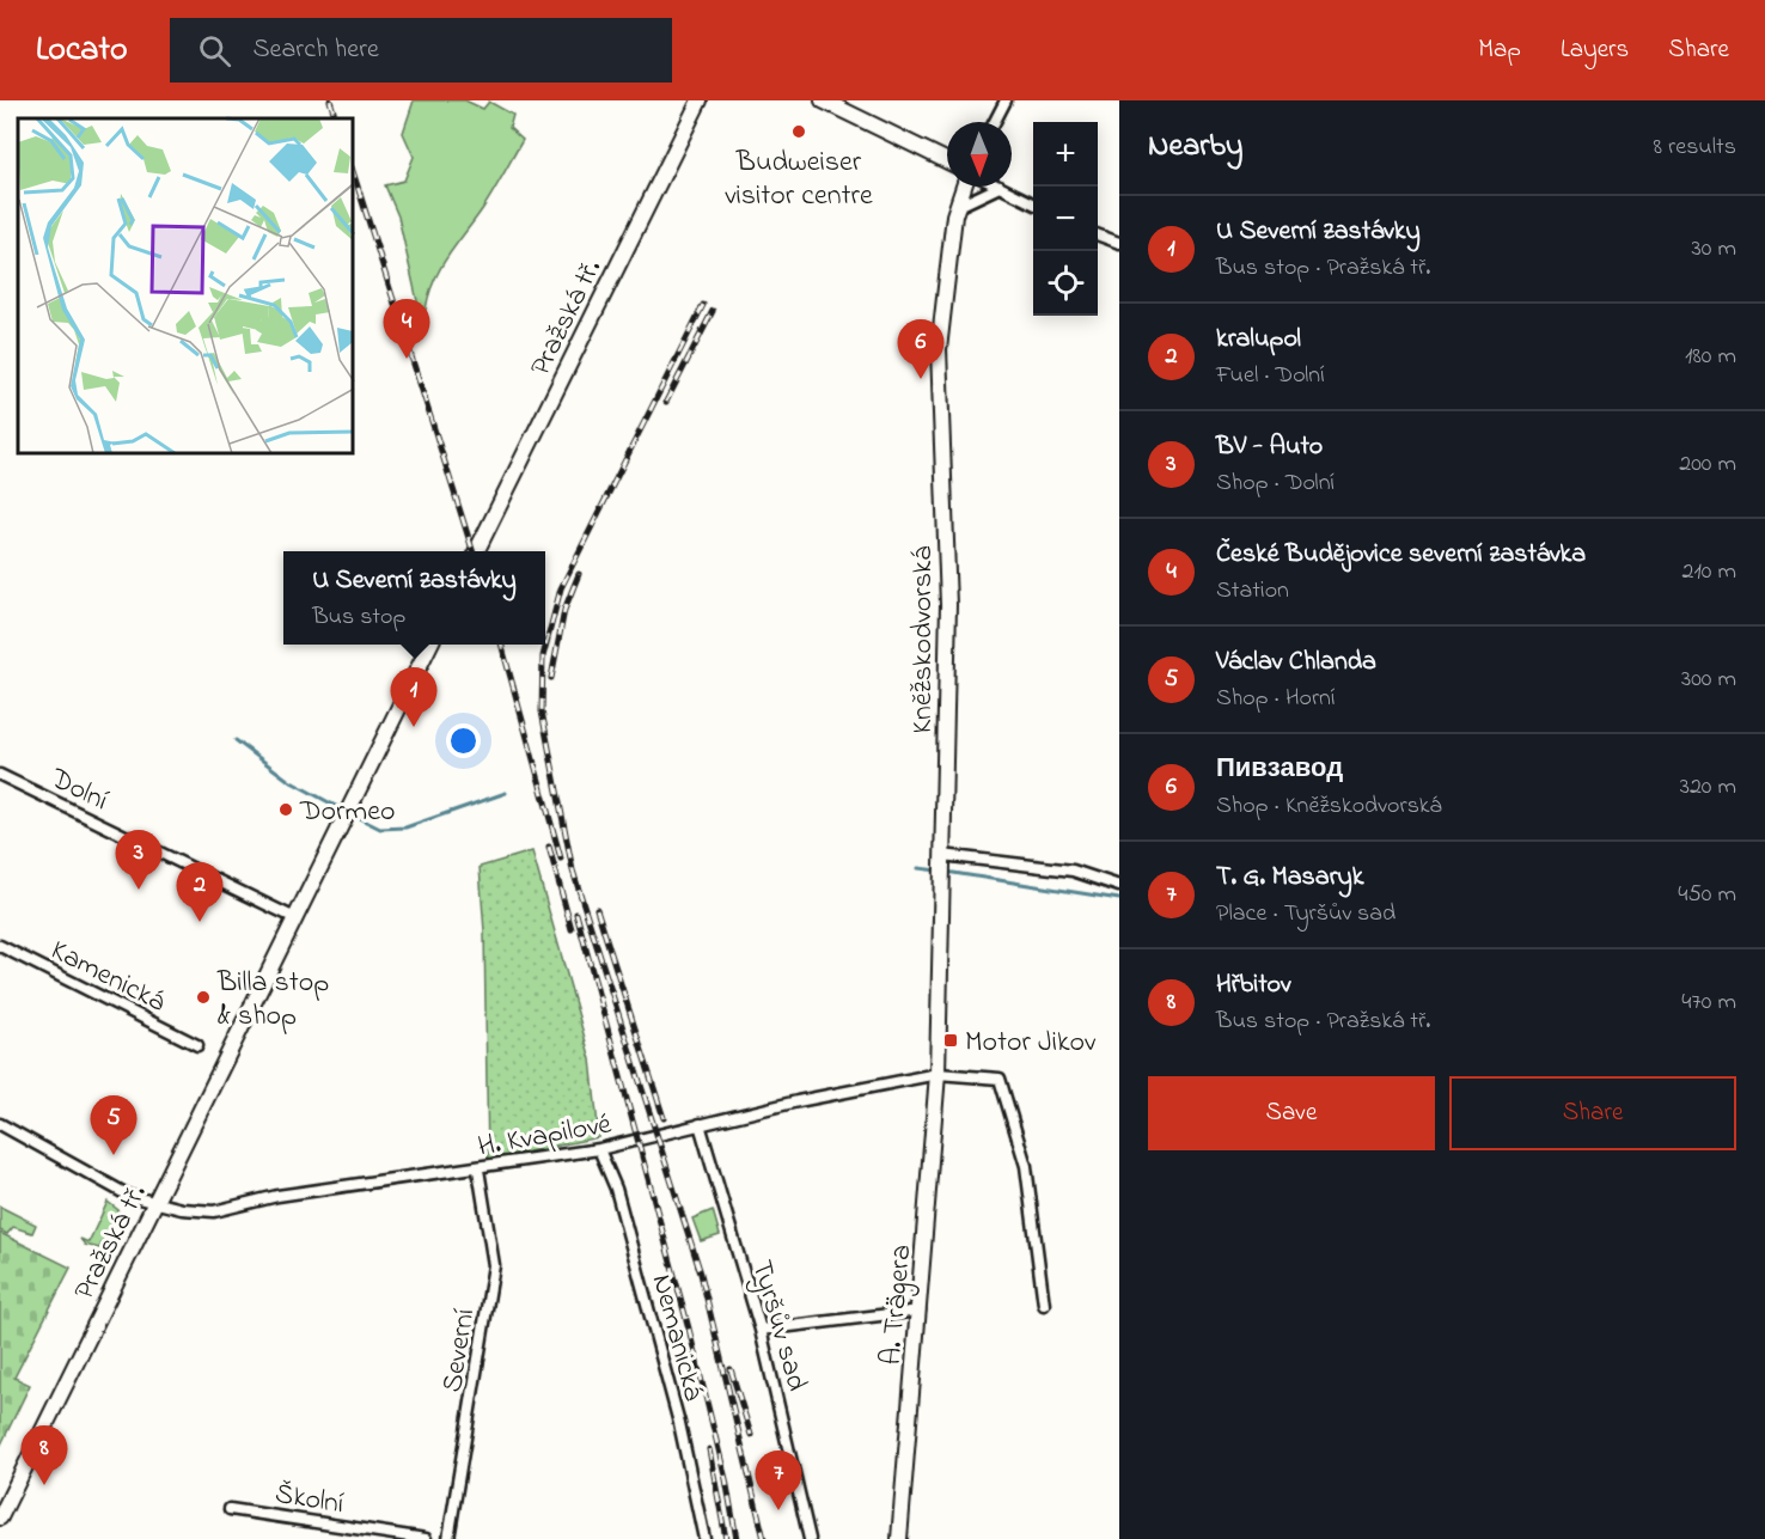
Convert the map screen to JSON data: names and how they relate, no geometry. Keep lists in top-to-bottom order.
{
  "streets": {
    "street": [
      "Pražská tř.",
      "Kněžskodvorská",
      "Dolní",
      "Kamenická",
      "H. Kvapilové",
      "A. Trägera",
      "Tyršův sad",
      "Nemanická",
      "Severní",
      "Školní"
    ]
  },
  "crossings": [
    ["Pražská tř.", "Dolní"],
    ["Pražská tř.", "H. Kvapilové"],
    ["Kněžskodvorská", "H. Kvapilové"],
    ["Kněžskodvorská", "A. Trägera"],
    ["H. Kvapilové", "A. Trägera"],
    ["H. Kvapilové", "Tyršův sad"],
    ["H. Kvapilové", "Nemanická"],
    ["H. Kvapilové", "Severní"]
  ],
  "places": {
    "other": ["Budweiser visitor centre", "Dormeo", "Billa stop & shop"],
    "transit": ["Motor Jikov"]
  },
  "north": "bottom",
  "page": {
    "header": "Locato",
    "search": "Search here",
    "nav": ["Map", "Layers", "Share"],
    "heading": ["Nearby", "8 results"],
    "map_buttons": ["+", "−"],
    "list": [
      {
        "mark": "1",
        "name": "U Severní zastávky",
        "note": "Bus stop · Pražská tř.",
        "value": "30 m"
      },
      {
        "mark": "2",
        "name": "kralupol",
        "note": "Fuel · Dolní",
        "value": "180 m"
      },
      {
        "mark": "3",
        "name": "BV - Auto",
        "note": "Shop · Dolní",
        "value": "200 m"
      },
      {
        "mark": "4",
        "name": "České Budějovice severní zastávka",
        "note": "Station",
        "value": "210 m"
      },
      {
        "mark": "5",
        "name": "Václav Chlanda",
        "note": "Shop · Horní",
        "value": "300 m"
      },
      {
        "mark": "6",
        "name": "Пивзавод",
        "note": "Shop · Kněžskodvorská",
        "value": "320 m"
      },
      {
        "mark": "7",
        "name": "T. G. Masaryk",
        "note": "Place · Tyršův sad",
        "value": "450 m"
      },
      {
        "mark": "8",
        "name": "Hřbitov",
        "note": "Bus stop · Pražská tř.",
        "value": "470 m"
      }
    ],
    "pins": [
      "4",
      "6",
      "1",
      "3",
      "2",
      "5",
      "8",
      "7"
    ],
    "popup": ["U Severní zastávky", "Bus stop"],
    "buttons": ["Save", "Share"]
  }
}
